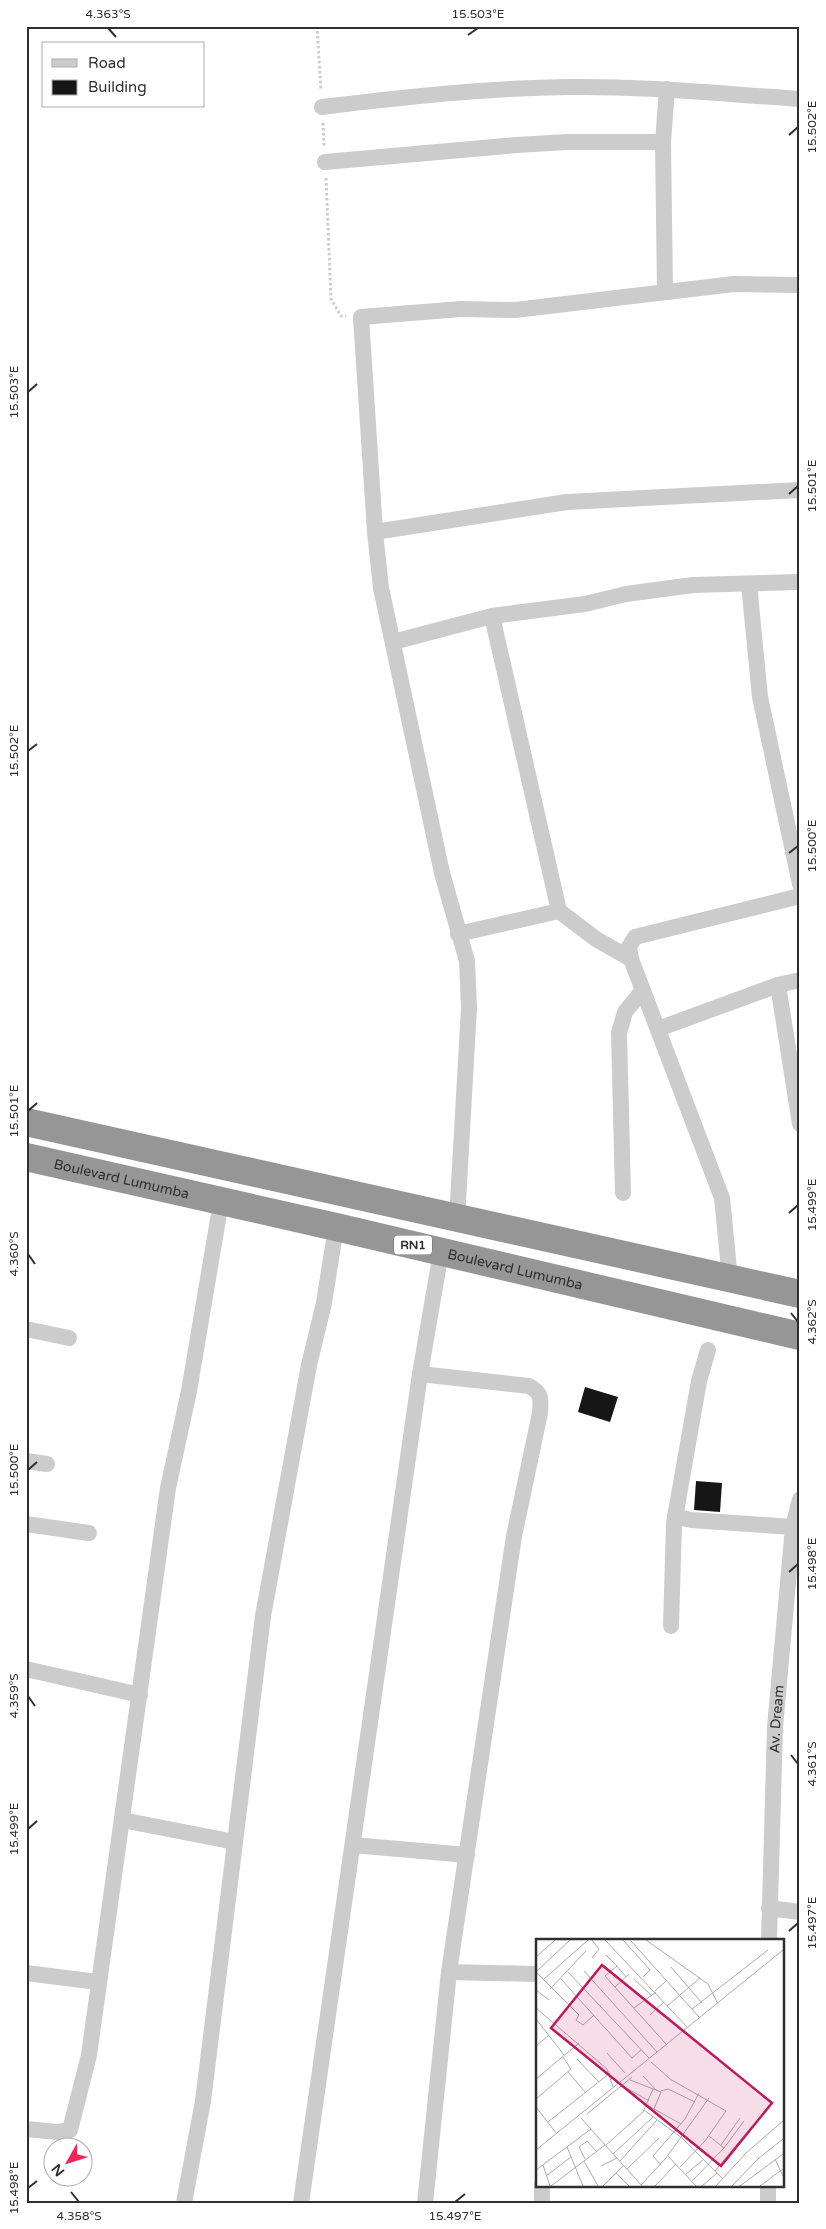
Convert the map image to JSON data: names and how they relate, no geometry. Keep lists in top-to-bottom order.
{
  "streets": {
    "highway": ["Boulevard Lumumba", "RN1"],
    "street": ["Av. Dream"]
  },
  "legend": ["Road", "Building"],
  "north": "bottom left",
  "coordinates": [
    "4.363°S",
    "15.503°E",
    "15.502°E",
    "15.501°E",
    "15.500°E",
    "15.499°E",
    "4.360°S",
    "4.362°S",
    "15.498°E",
    "4.359°S",
    "4.361°S",
    "15.497°E",
    "4.358°S"
  ]
}
